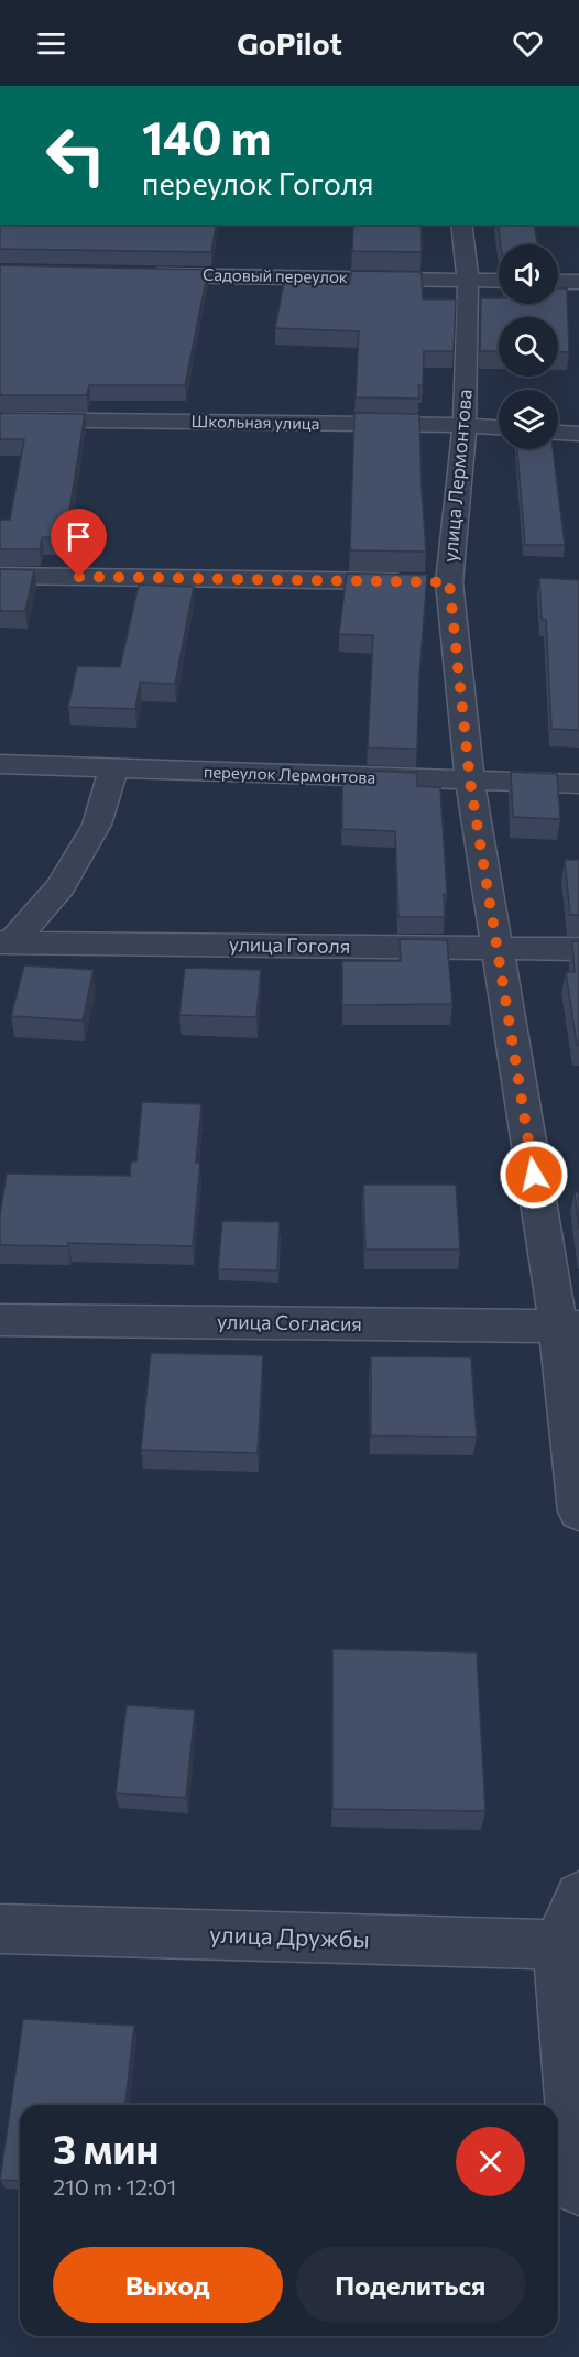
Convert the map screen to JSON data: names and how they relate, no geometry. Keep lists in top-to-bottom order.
{
  "streets": {
    "street": [
      "Садовый переулок",
      "Школьная улица",
      "улица Лермонтова",
      "переулок Лермонтова",
      "улица Гоголя",
      "улица Согласия",
      "улица Дружбы"
    ]
  },
  "crossings": [
    ["Садовый переулок", "улица Лермонтова"],
    ["Школьная улица", "улица Лермонтова"],
    ["улица Лермонтова", "переулок Лермонтова"],
    ["улица Лермонтова", "улица Гоголя"],
    ["улица Лермонтова", "улица Согласия"]
  ],
  "page": {
    "header": "GoPilot",
    "turn": ["140 m", "переулок Гоголя"],
    "heading": ["3 мин", "210 m · 12:01"],
    "buttons": ["Выход", "Поделиться"]
  }
}
